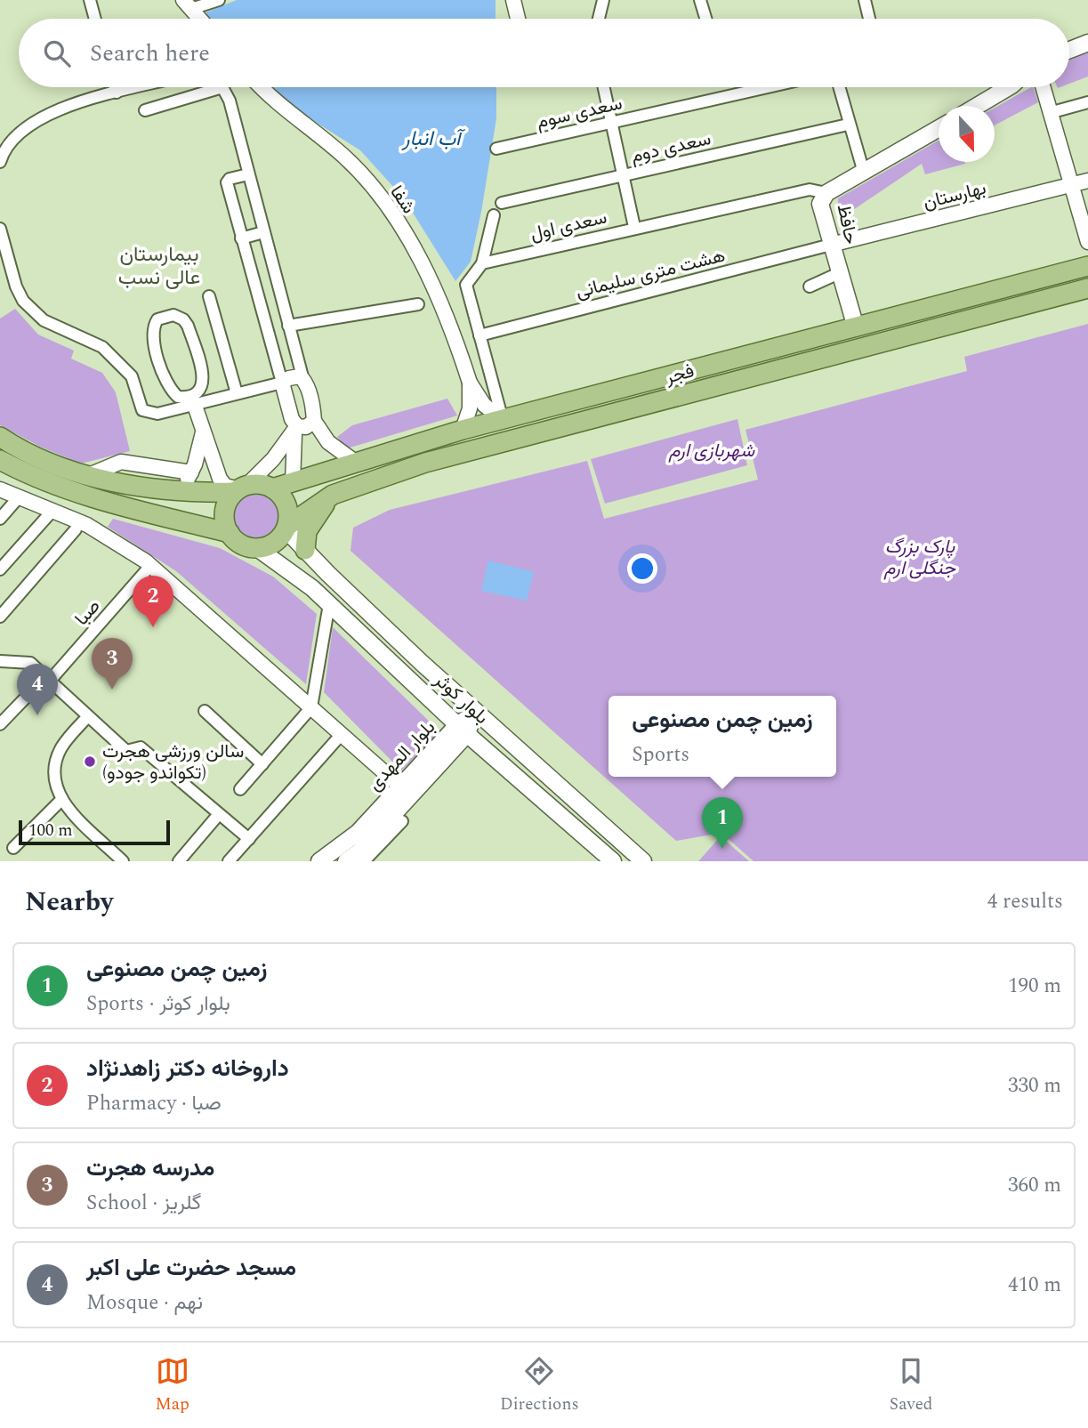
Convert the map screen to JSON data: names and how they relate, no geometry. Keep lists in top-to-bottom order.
{
  "streets": {
    "main road": [
      "حافظ",
      "فجر",
      "بلوار کوثر",
      "بلوار المهدی"
    ],
    "street": [
      "سعدی سوم",
      "سعدی دوم",
      "بهارستان",
      "شفا",
      "سعدی اول",
      "هشت متری سلیمانی",
      "صبا"
    ]
  },
  "crossings": [
    ["بهارستان", "حافظ"],
    ["بهارستان", "هشت متری سلیمانی"],
    ["حافظ", "سعدی اول"],
    ["حافظ", "هشت متری سلیمانی"],
    ["حافظ", "فجر"],
    ["فجر", "بلوار کوثر"],
    ["بلوار کوثر", "بلوار المهدی"]
  ],
  "districts": ["بیمارستان عالی نسب"],
  "water": ["آب انبار"],
  "parks": ["شهربازی ارم", "پارک بزرگ جنگلی ارم"],
  "places": ["سالن ورزشی هجرت (تکواندو جودو)"],
  "scale_bar": "100 m",
  "north": "bottom",
  "page": {
    "search": "Search here",
    "pins": [
      "2",
      "3",
      "4",
      "1"
    ],
    "popup": ["زمین چمن مصنوعی", "Sports"],
    "scale": "100 m",
    "heading": ["Nearby", "4 results"],
    "list": [
      {
        "mark": "1",
        "name": "زمین چمن مصنوعی",
        "note": "Sports · بلوار کوثر",
        "value": "190 m"
      },
      {
        "mark": "2",
        "name": "داروخانه دکتر زاهدنژاد",
        "note": "Pharmacy · صبا",
        "value": "330 m"
      },
      {
        "mark": "3",
        "name": "مدرسه هجرت",
        "note": "School · گلریز",
        "value": "360 m"
      },
      {
        "mark": "4",
        "name": "مسجد حضرت علی اکبر",
        "note": "Mosque · نهم",
        "value": "410 m"
      }
    ],
    "nav": ["Map", "Directions", "Saved"]
  }
}
